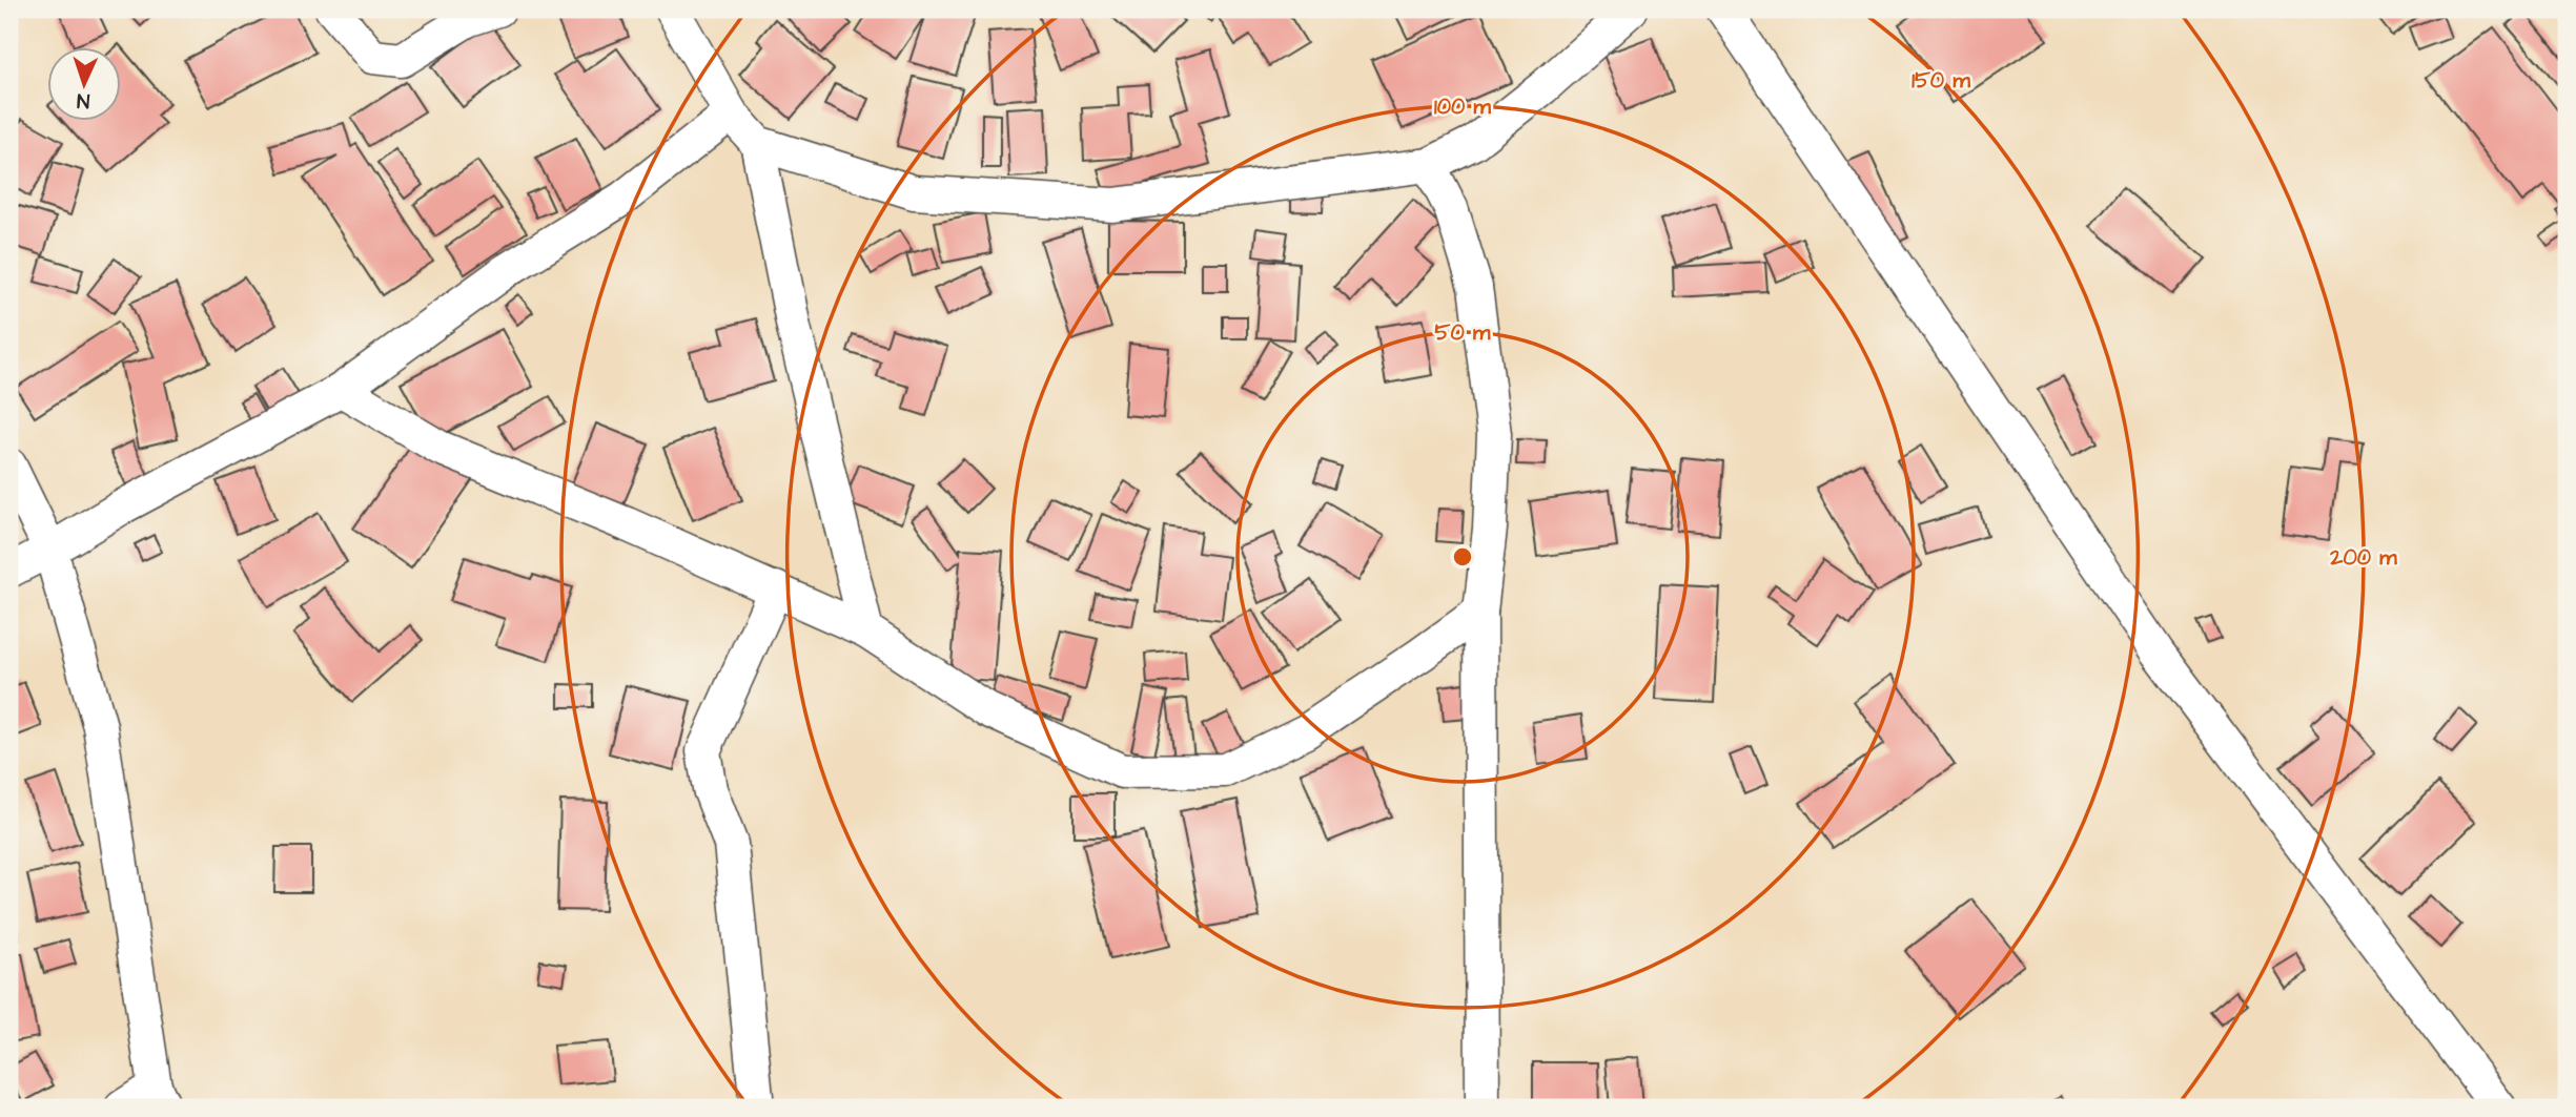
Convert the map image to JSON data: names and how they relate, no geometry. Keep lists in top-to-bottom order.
{
  "north": "bottom",
  "rings": [
    "150 m",
    "100 m",
    "50 m",
    "200 m"
  ]
}
